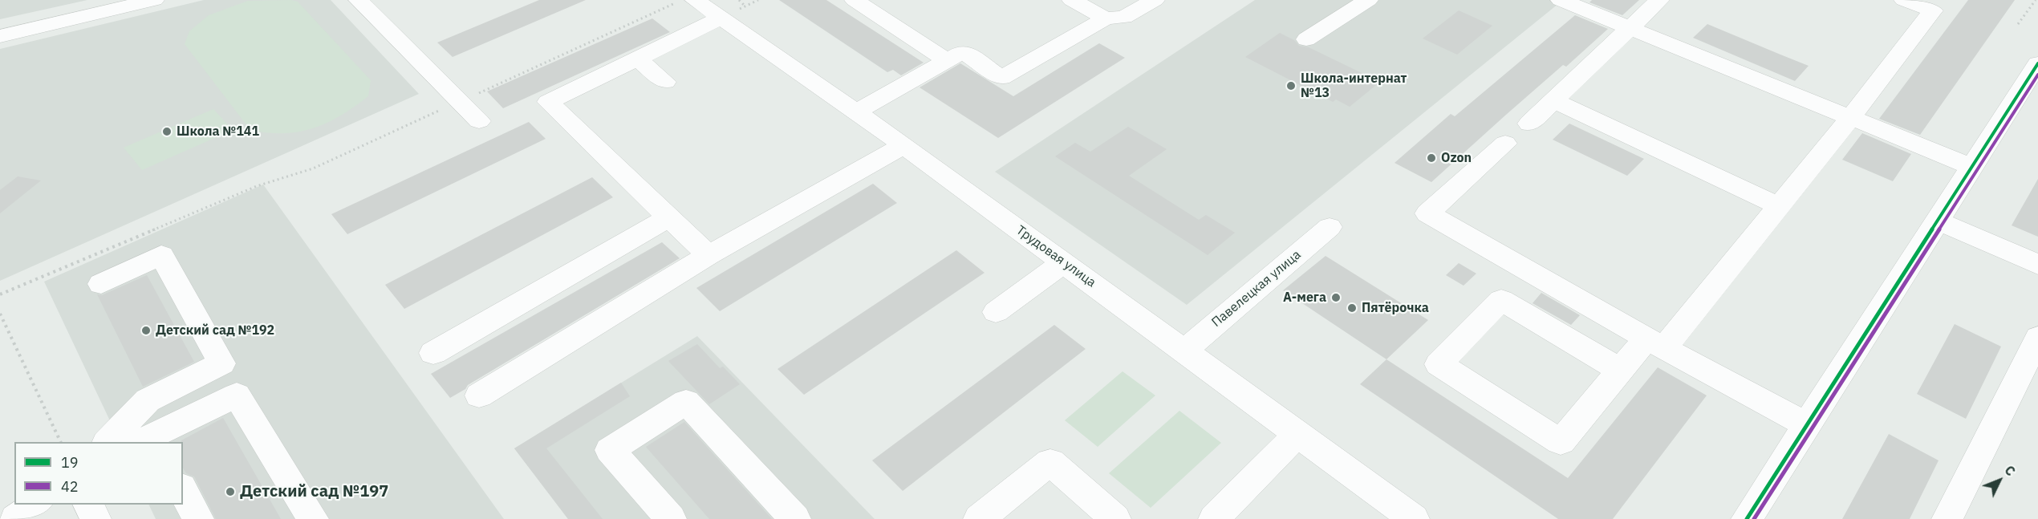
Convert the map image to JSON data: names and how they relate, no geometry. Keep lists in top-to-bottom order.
{
  "streets": {
    "street": ["Трудовая улица", "Павелецкая улица"]
  },
  "crossings": [
    ["Трудовая улица", "Павелецкая улица"]
  ],
  "places": [
    "Школа-интернат №13",
    "Школа №141",
    "Ozon",
    "А-мега",
    "Пятёрочка",
    "Детский сад №192",
    "Детский сад №197"
  ],
  "lines": ["transit line 19", "transit line 42"],
  "legend": ["19", "42"],
  "north": "top right"
}
